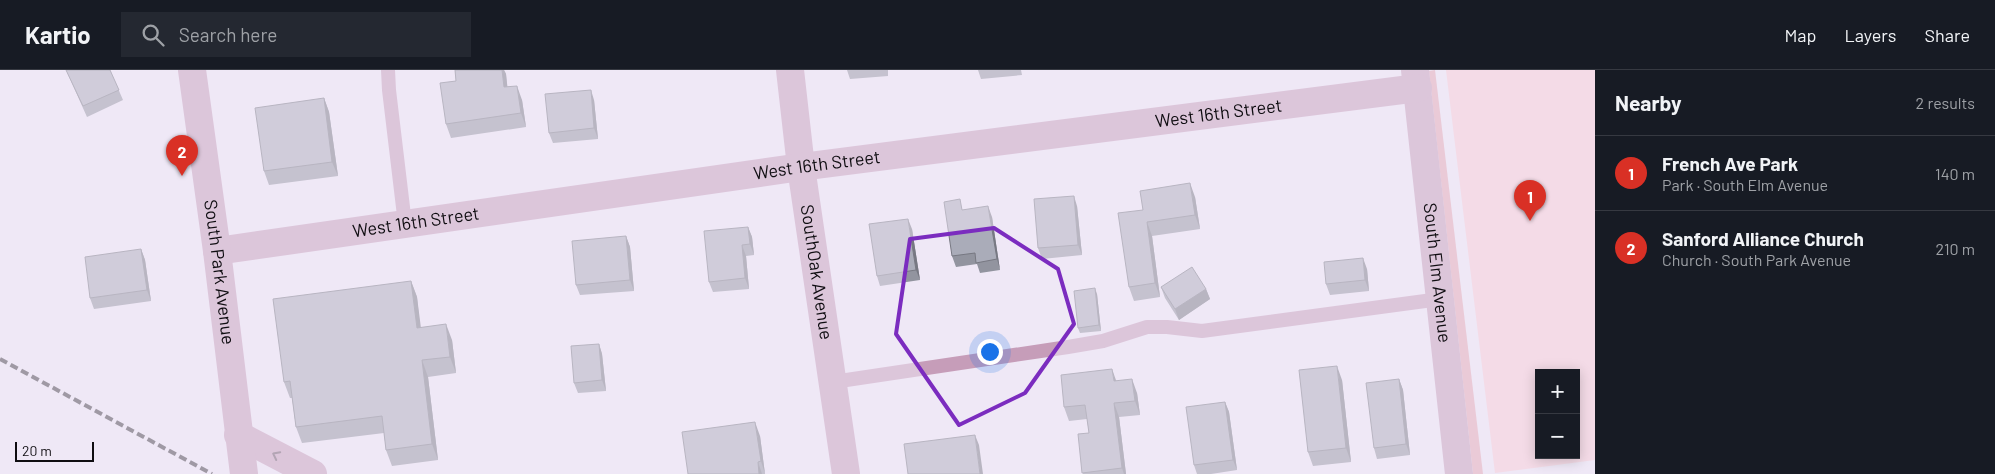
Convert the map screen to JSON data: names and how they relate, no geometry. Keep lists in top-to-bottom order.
{
  "streets": {
    "street": [
      "West 16th Street",
      "South Park Avenue",
      "SouthOak Avenue",
      "South Elm Avenue"
    ]
  },
  "crossings": [
    ["West 16th Street", "South Park Avenue"],
    ["West 16th Street", "SouthOak Avenue"],
    ["West 16th Street", "South Elm Avenue"]
  ],
  "scale_bar": "20 m",
  "page": {
    "header": "Kartio",
    "search": "Search here",
    "nav": ["Map", "Layers", "Share"],
    "heading": ["Nearby", "2 results"],
    "pins": ["2", "1"],
    "list": [
      {
        "mark": "1",
        "name": "French Ave Park",
        "note": "Park · South Elm Avenue",
        "value": "140 m"
      },
      {
        "mark": "2",
        "name": "Sanford Alliance Church",
        "note": "Church · South Park Avenue",
        "value": "210 m"
      }
    ],
    "map_buttons": ["+", "−"],
    "scale": "20 m"
  }
}
